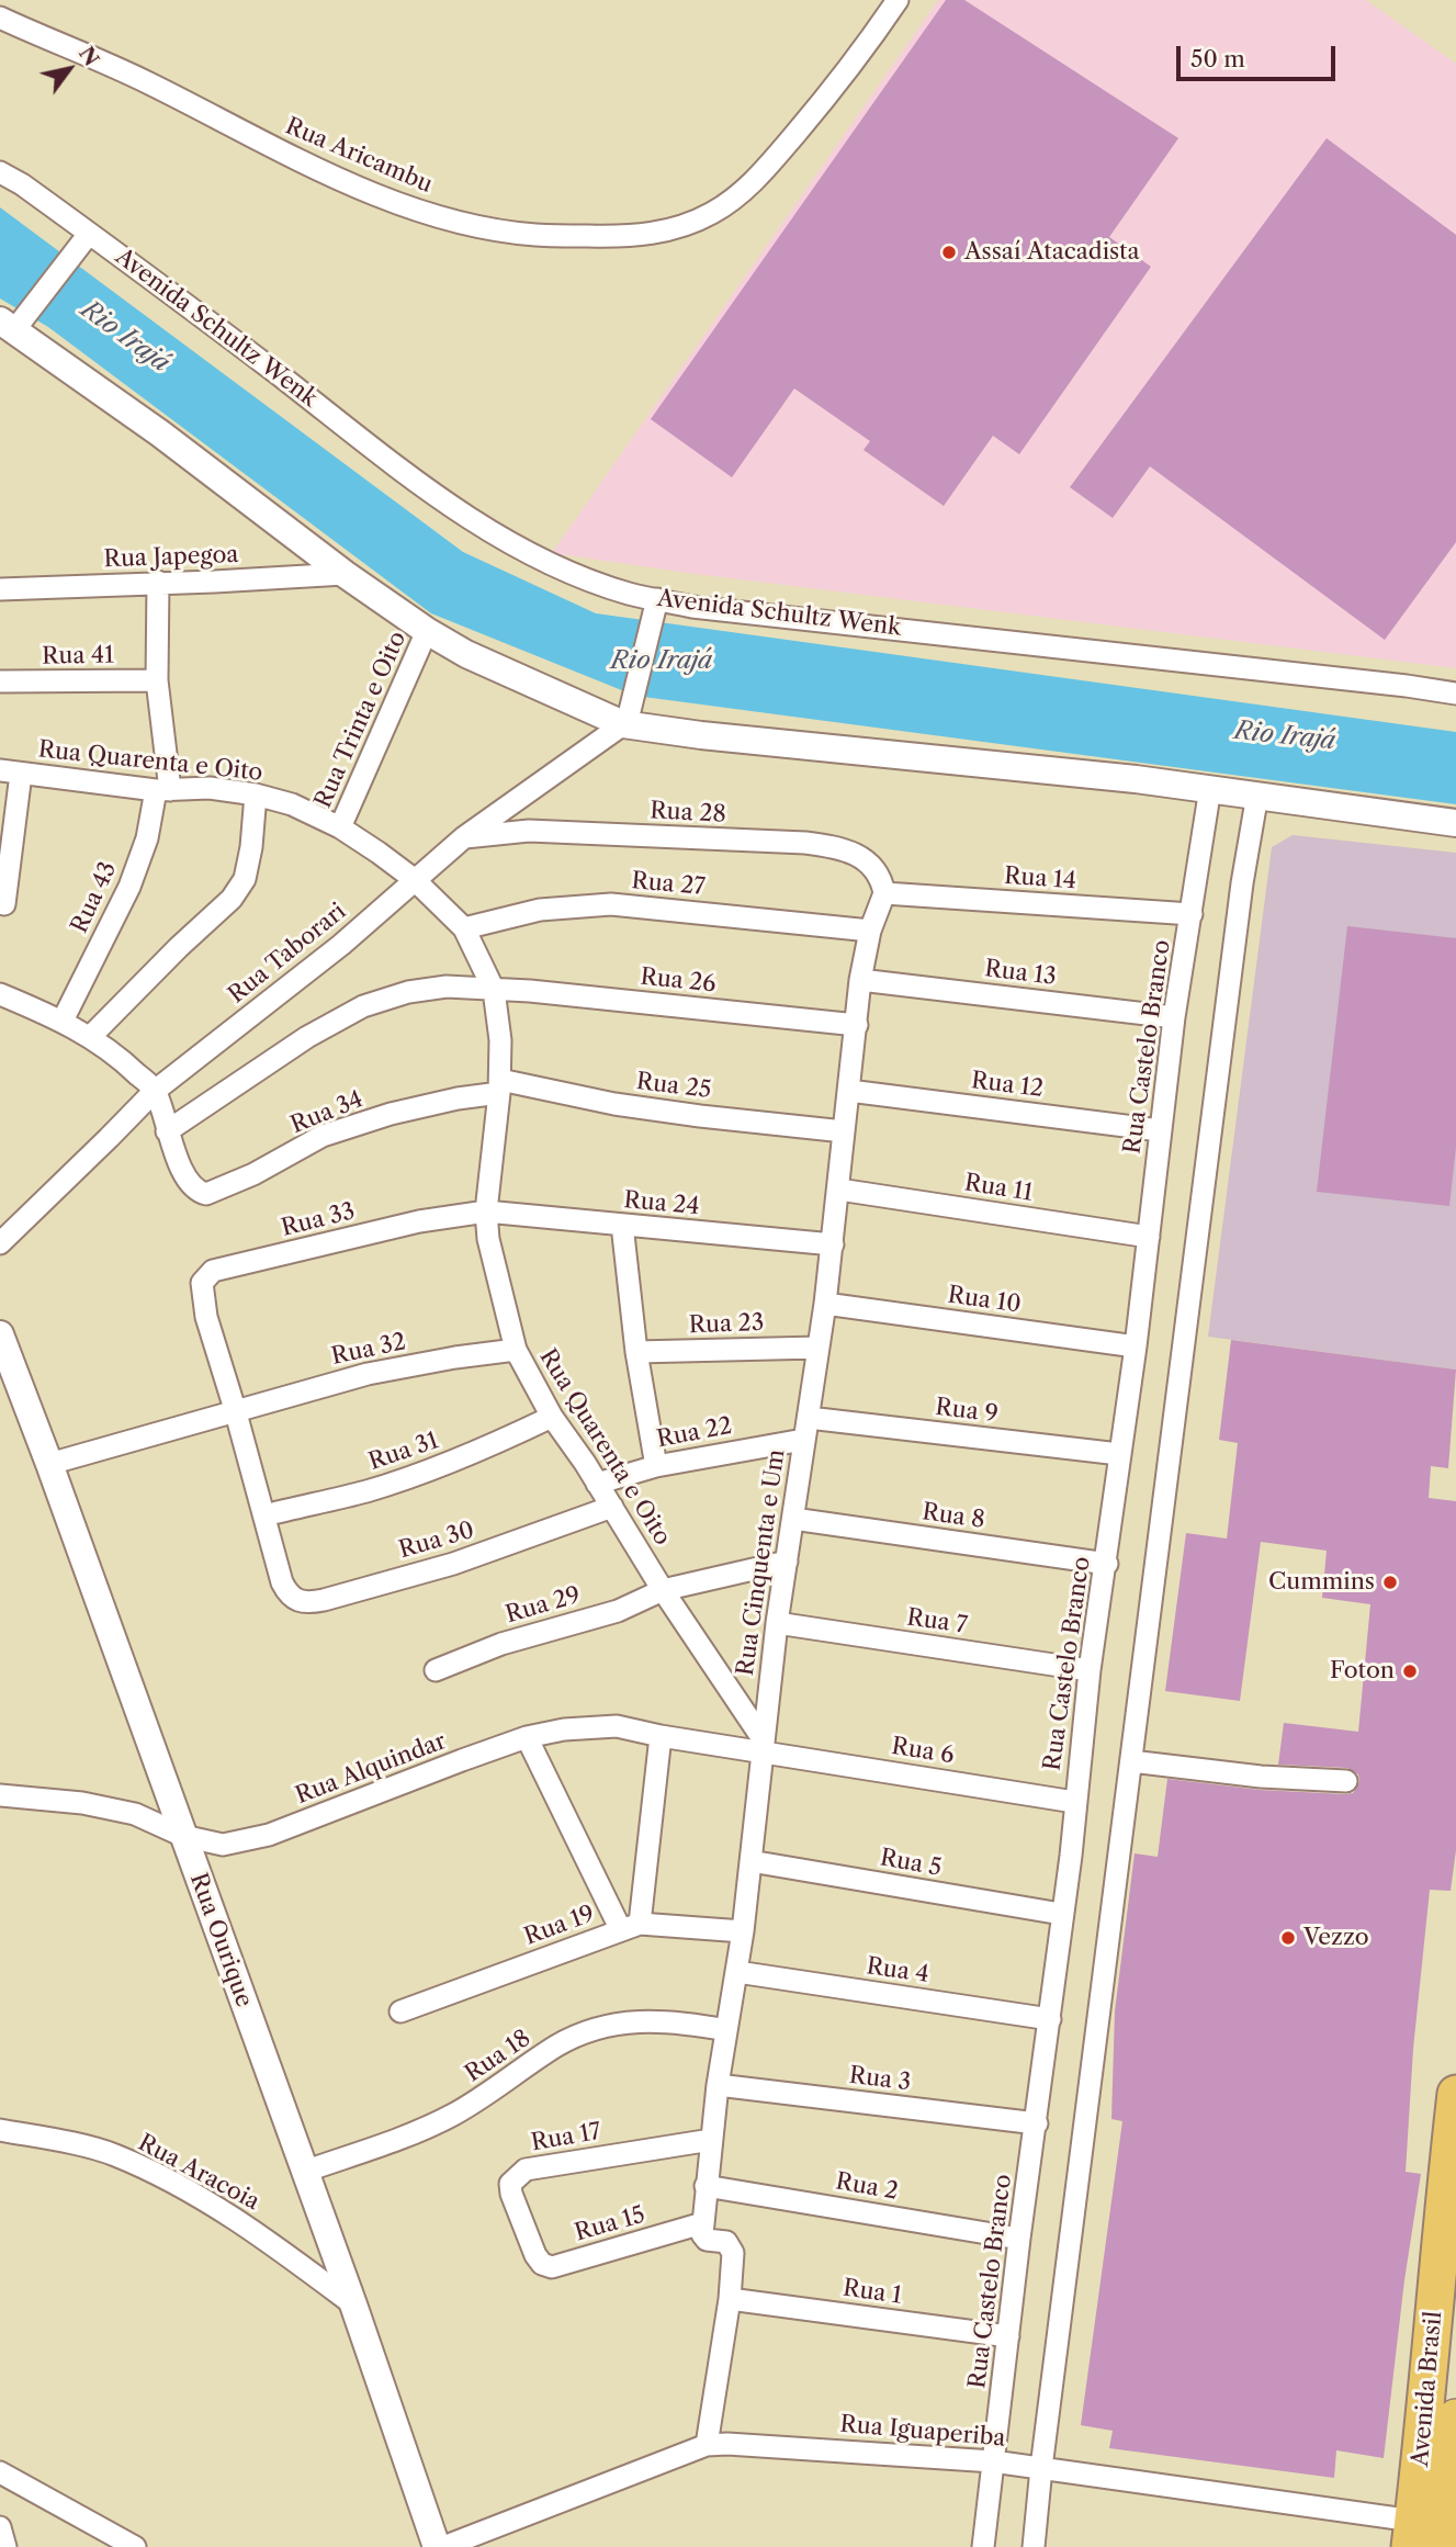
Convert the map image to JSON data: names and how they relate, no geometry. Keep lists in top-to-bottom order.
{
  "streets": {
    "highway": ["Avenida Brasil"],
    "street": [
      "Rua Aricambu",
      "Avenida Schultz Wenk",
      "Rua Japegoa",
      "Rua 41",
      "Rua Trinta e Oito",
      "Rua Quarenta e Oito",
      "Rua 28",
      "Rua 14",
      "Rua 27",
      "Rua 43",
      "Rua Taborari",
      "Rua 13",
      "Rua 26",
      "Rua Castelo Branco",
      "Rua 12",
      "Rua 25",
      "Rua 34",
      "Rua 11",
      "Rua 24",
      "Rua 33",
      "Rua 10",
      "Rua 23",
      "Rua 32",
      "Rua 9",
      "Rua 22",
      "Rua 31",
      "Rua 8",
      "Rua 30",
      "Rua Cinquenta e Um",
      "Rua 29",
      "Rua 7",
      "Rua 6",
      "Rua Alquindar",
      "Rua 5",
      "Rua 19",
      "Rua Ourique",
      "Rua 4",
      "Rua 18",
      "Rua 3",
      "Rua 17",
      "Rua Aracoia",
      "Rua 2",
      "Rua 15",
      "Rua 1",
      "Rua Iguaperiba"
    ]
  },
  "crossings": [
    ["Rua Japegoa", "Rua 43"],
    ["Rua 41", "Rua 43"],
    ["Rua Trinta e Oito", "Rua Quarenta e Oito"],
    ["Rua Quarenta e Oito", "Rua 27"],
    ["Rua Quarenta e Oito", "Rua 43"],
    ["Rua Quarenta e Oito", "Rua Taborari"],
    ["Rua Quarenta e Oito", "Rua 26"],
    ["Rua Quarenta e Oito", "Rua 25"],
    ["Rua Quarenta e Oito", "Rua 34"],
    ["Rua Quarenta e Oito", "Rua 24"],
    ["Rua Quarenta e Oito", "Rua 33"],
    ["Rua Quarenta e Oito", "Rua 32"],
    ["Rua Quarenta e Oito", "Rua 22"],
    ["Rua Quarenta e Oito", "Rua 31"],
    ["Rua Quarenta e Oito", "Rua 30"],
    ["Rua Quarenta e Oito", "Rua Cinquenta e Um"],
    ["Rua Quarenta e Oito", "Rua 29"],
    ["Rua Quarenta e Oito", "Rua 6"],
    ["Rua Quarenta e Oito", "Rua Alquindar"],
    ["Rua 28", "Rua 14"],
    ["Rua 28", "Rua Taborari"],
    ["Rua 28", "Rua Cinquenta e Um"],
    ["Rua 14", "Rua Castelo Branco"],
    ["Rua 14", "Rua Cinquenta e Um"],
    ["Rua 27", "Rua Cinquenta e Um"],
    ["Rua 13", "Rua Castelo Branco"],
    ["Rua 13", "Rua Cinquenta e Um"],
    ["Rua 26", "Rua 34"],
    ["Rua 26", "Rua Cinquenta e Um"],
    ["Rua Castelo Branco", "Rua 12"],
    ["Rua Castelo Branco", "Rua 11"],
    ["Rua Castelo Branco", "Rua 10"],
    ["Rua Castelo Branco", "Rua 9"],
    ["Rua Castelo Branco", "Rua 8"],
    ["Rua Castelo Branco", "Rua 7"],
    ["Rua Castelo Branco", "Rua 6"],
    ["Rua Castelo Branco", "Rua 5"],
    ["Rua Castelo Branco", "Rua 4"],
    ["Rua Castelo Branco", "Rua 3"],
    ["Rua Castelo Branco", "Rua 2"],
    ["Rua Castelo Branco", "Rua 1"],
    ["Rua Castelo Branco", "Rua Iguaperiba"],
    ["Rua 12", "Rua Cinquenta e Um"],
    ["Rua 25", "Rua 34"],
    ["Rua 25", "Rua Cinquenta e Um"],
    ["Rua 11", "Rua Cinquenta e Um"],
    ["Rua 24", "Rua 33"],
    ["Rua 24", "Rua Cinquenta e Um"],
    ["Rua 33", "Rua 32"],
    ["Rua 33", "Rua 31"],
    ["Rua 33", "Rua 30"],
    ["Rua 10", "Rua Cinquenta e Um"],
    ["Rua 23", "Rua Cinquenta e Um"],
    ["Rua 32", "Rua Ourique"],
    ["Rua 9", "Rua Cinquenta e Um"],
    ["Rua 22", "Rua Cinquenta e Um"],
    ["Rua 8", "Rua Cinquenta e Um"],
    ["Rua Cinquenta e Um", "Rua 29"],
    ["Rua Cinquenta e Um", "Rua 7"],
    ["Rua Cinquenta e Um", "Rua 6"],
    ["Rua Cinquenta e Um", "Rua Alquindar"],
    ["Rua Cinquenta e Um", "Rua 5"],
    ["Rua Cinquenta e Um", "Rua 19"],
    ["Rua Cinquenta e Um", "Rua 4"],
    ["Rua Cinquenta e Um", "Rua 18"],
    ["Rua Cinquenta e Um", "Rua 3"],
    ["Rua Cinquenta e Um", "Rua 17"],
    ["Rua Cinquenta e Um", "Rua 2"],
    ["Rua Cinquenta e Um", "Rua 15"],
    ["Rua 6", "Rua Alquindar"],
    ["Rua Alquindar", "Rua Ourique"],
    ["Rua Ourique", "Rua 18"],
    ["Rua Ourique", "Rua Aracoia"],
    ["Rua Ourique", "Rua Iguaperiba"],
    ["Rua 17", "Rua 15"],
    ["Avenida Brasil", "Rua Iguaperiba"]
  ],
  "water": ["Rio Irajá"],
  "places": [
    "Assaí Atacadista",
    "Cummins",
    "Foton",
    "Vezzo"
  ],
  "scale_bar": "50 m",
  "north": "top right"
}
